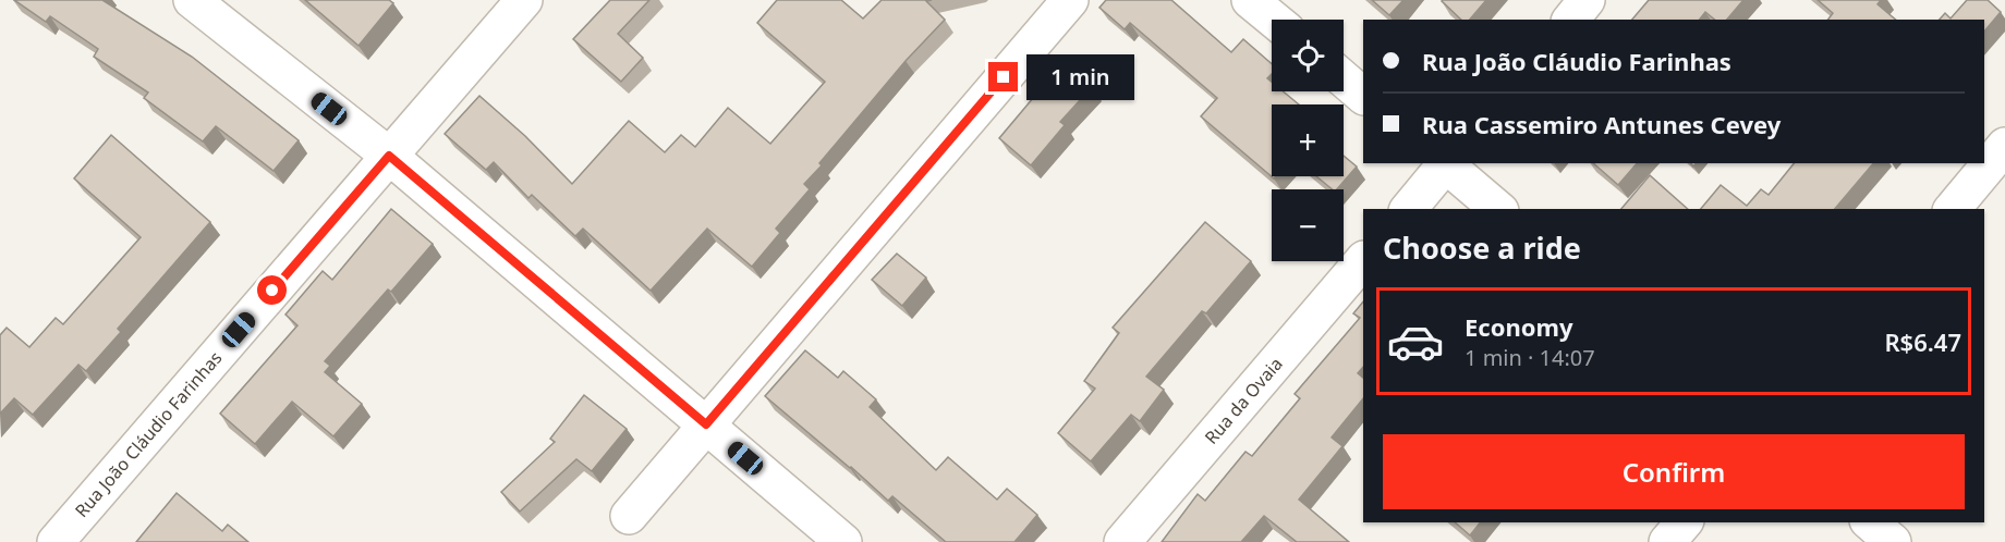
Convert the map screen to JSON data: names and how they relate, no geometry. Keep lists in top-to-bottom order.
{
  "streets": {
    "street": ["Rua da Ovaia", "Rua João Cláudio Farinhas"]
  },
  "page": {
    "map_buttons": ["+", "−"],
    "banner": ["Rua João Cláudio Farinhas", "Rua Cassemiro Antunes Cevey"],
    "bubble": "1 min",
    "heading": "Choose a ride",
    "list": [
      {
        "name": "Economy",
        "note": "1 min · 14:07",
        "value": "R$6.47"
      }
    ],
    "buttons": "Confirm"
  }
}
